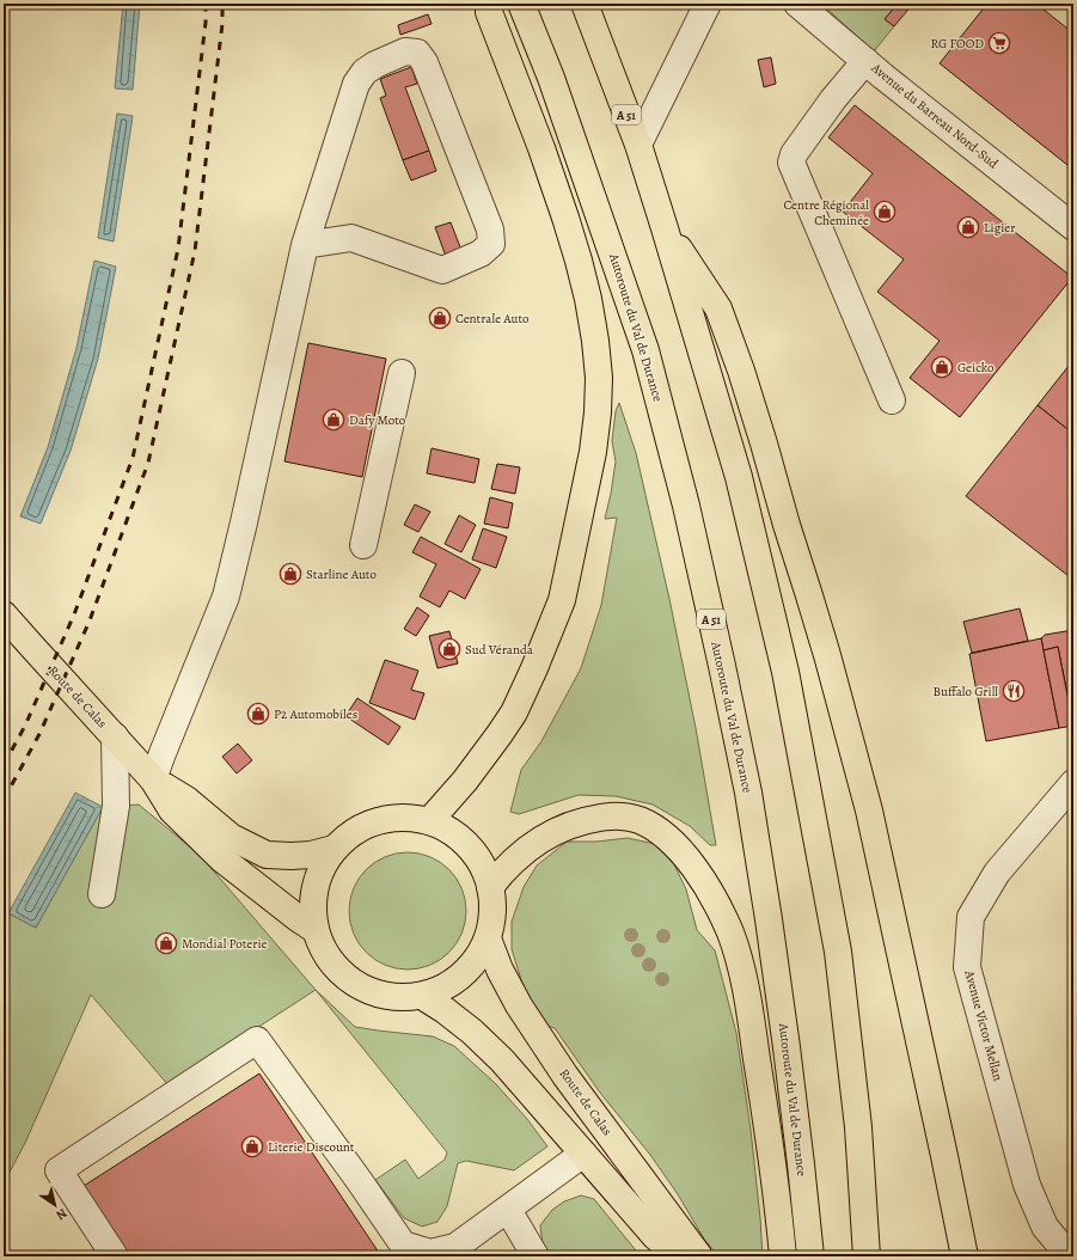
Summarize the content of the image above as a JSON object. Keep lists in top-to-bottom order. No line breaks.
{"streets":{"main road":["A 51","Autoroute du Val de Durance","Route de Calas"],"street":["Avenue du Barreau Nord-Sud","Avenue Victor Mellan"]},"places":{"supermarket":["RG FOOD"],"shop":["Centre Régional Cheminée","Ligier","Centrale Auto","Geicko","Dafy Moto","Starline Auto","Sud Véranda","P2 Automobiles","Mondial Poterie","Literie Discount"],"restaurant":["Buffalo Grill"]},"north":"bottom right"}
